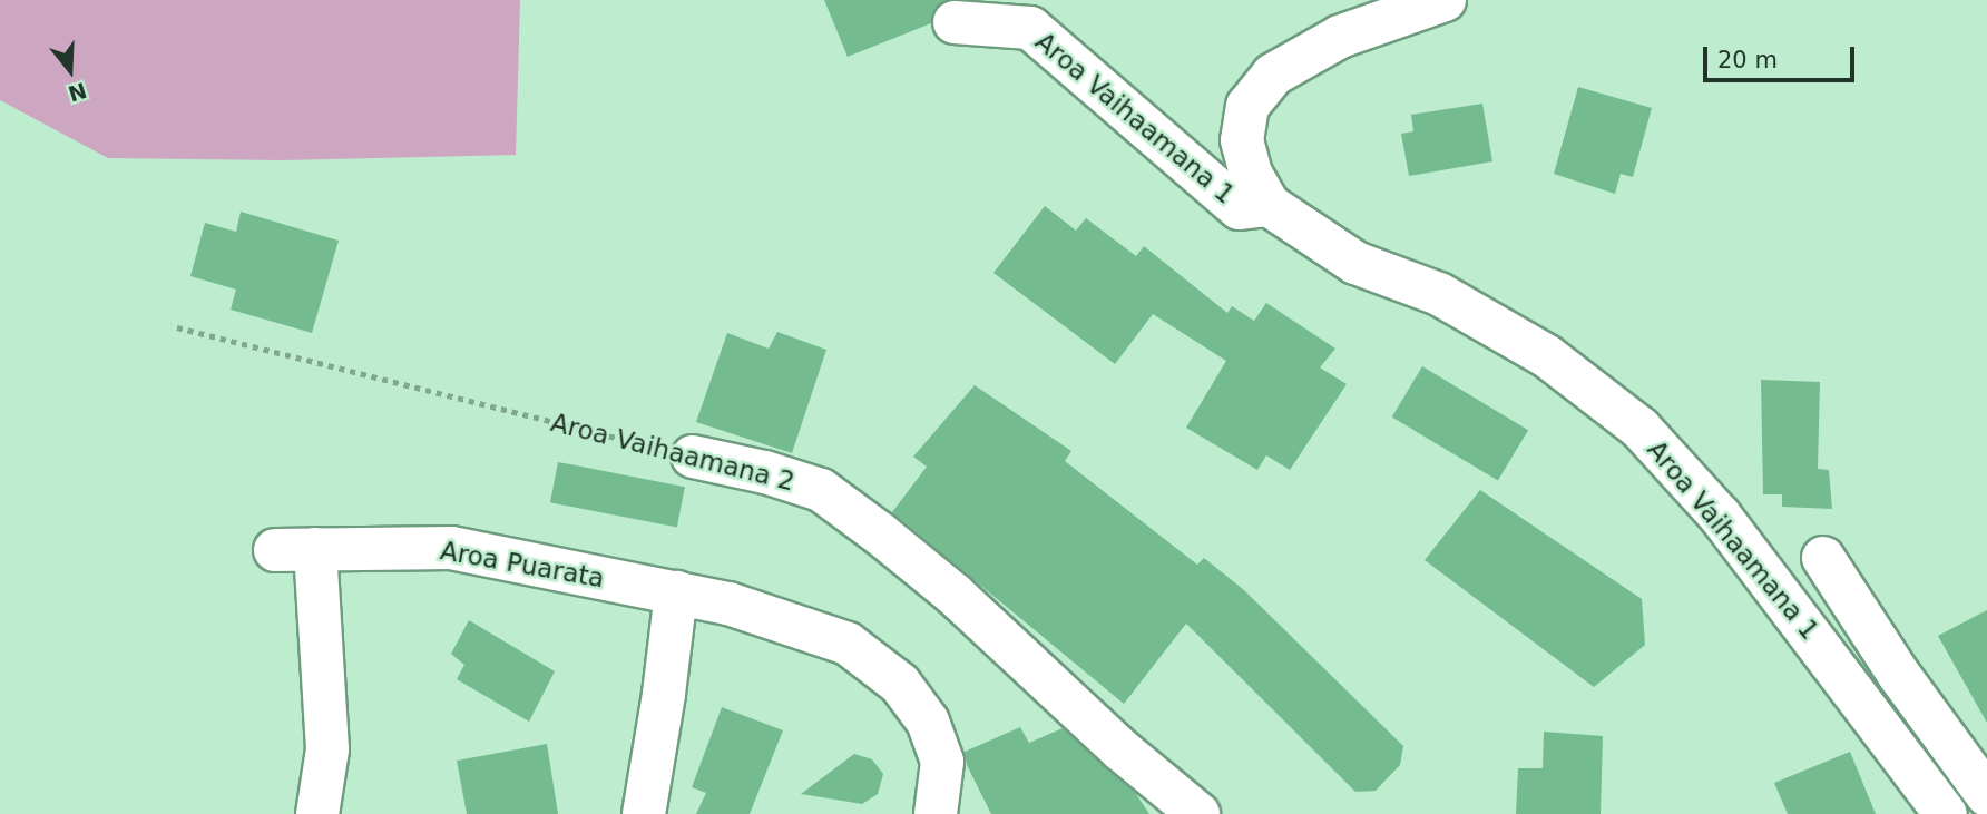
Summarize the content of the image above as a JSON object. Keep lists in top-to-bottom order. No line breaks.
{"streets":{"street":["Aroa Vaihaamana 1","Aroa Vaihaamana 2","Aroa Puarata"]},"scale_bar":"20 m","north":"bottom"}
